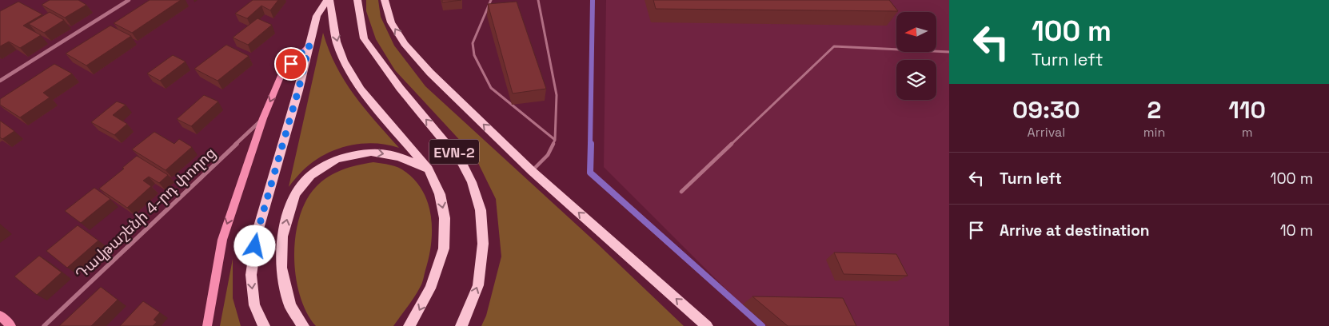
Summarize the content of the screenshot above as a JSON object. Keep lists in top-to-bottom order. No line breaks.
{"streets":{"main road":["EVN-2"],"street":["Դավթաշենի 4-րդ փողոց"]},"north":"left","page":{"turn":["100 m","Turn left"],"eta":["09:30","Arrival","2","min","110","m"],"list":[{"name":"Turn left","value":"100 m"},{"name":"Arrive at destination","value":"10 m"}]}}
